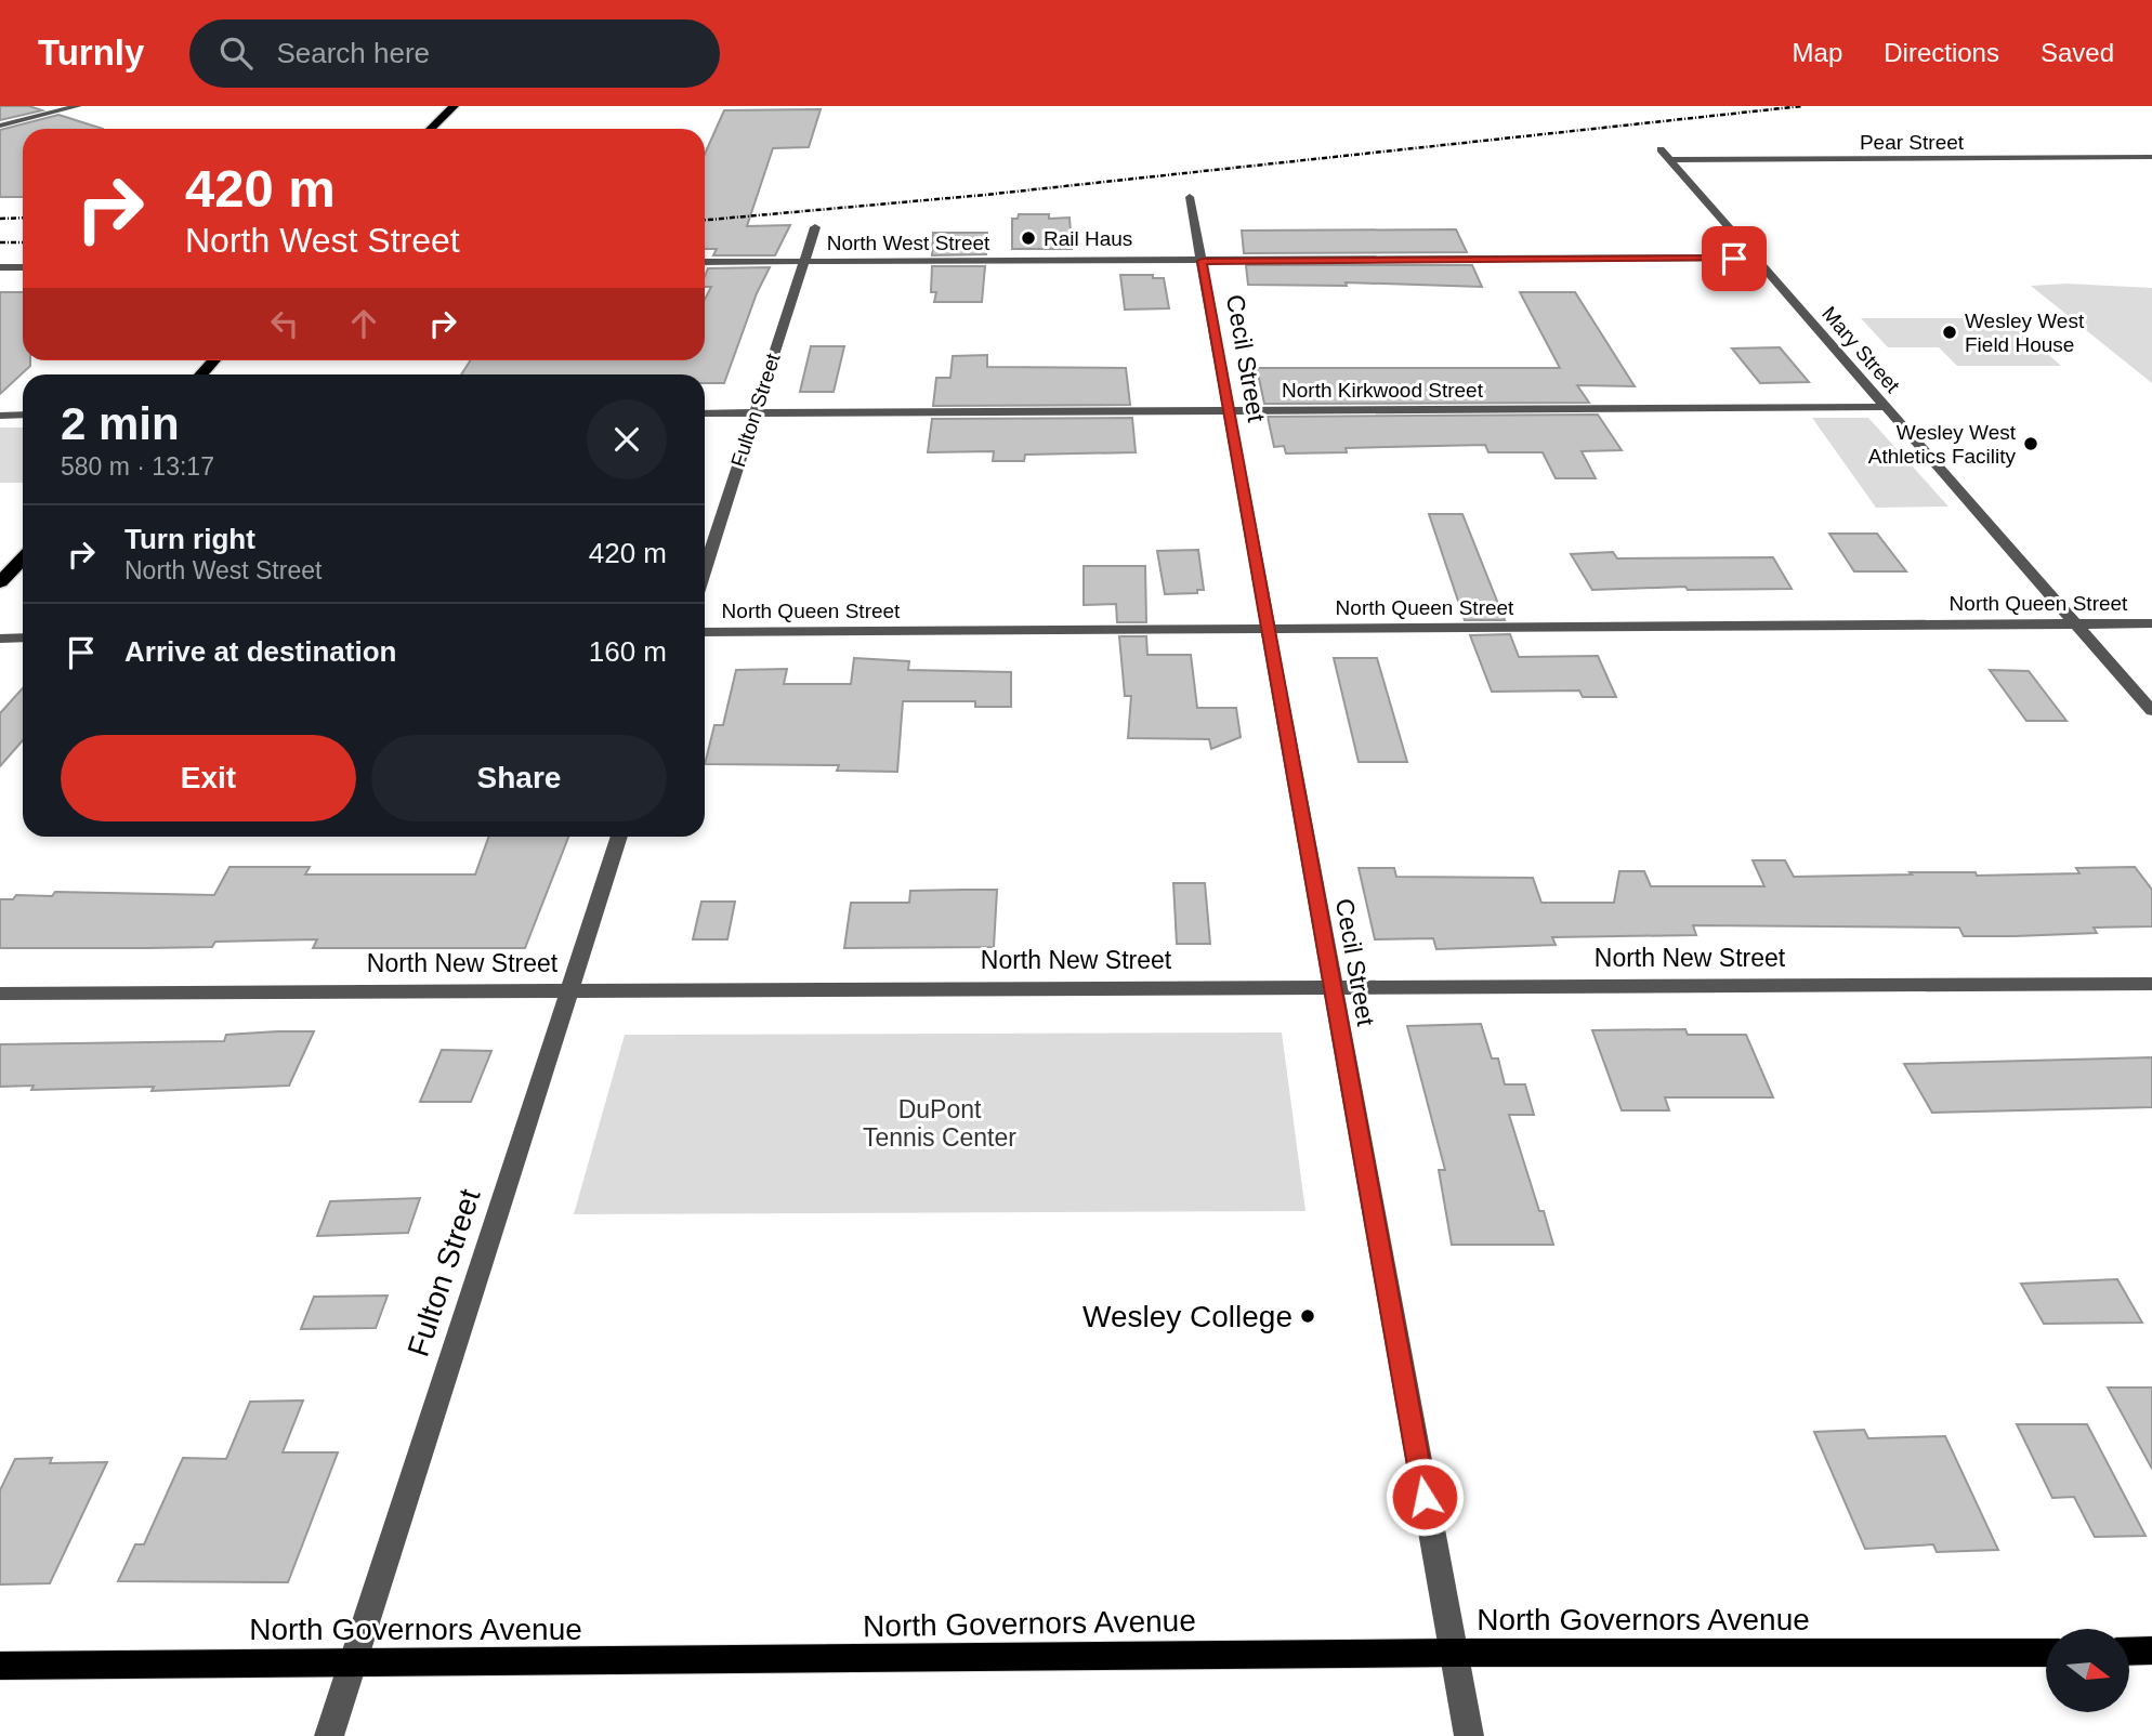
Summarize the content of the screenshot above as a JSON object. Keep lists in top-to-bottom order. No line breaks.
{"streets":{"main road":["North Governors Avenue"],"street":["Pear Street","North West Street","Mary Street","Cecil Street","North Kirkwood Street","Fulton Street","North Queen Street","North New Street"]},"crossings":[["Pear Street","Mary Street"],["North West Street","Mary Street"],["North West Street","Cecil Street"],["North West Street","Fulton Street"],["Mary Street","North Kirkwood Street"],["Mary Street","North Queen Street"],["Cecil Street","North Kirkwood Street"],["Cecil Street","North Queen Street"],["Cecil Street","North New Street"],["Cecil Street","North Governors Avenue"],["North Kirkwood Street","Fulton Street"],["Fulton Street","North New Street"],["Fulton Street","North Governors Avenue"]],"parks":["DuPont Tennis Center"],"places":["Rail Haus","Wesley West Field House","Wesley West Athletics Facility","Wesley College"],"north":"right","page":{"header":"Turnly","search":"Search here","nav":["Map","Directions","Saved"],"turn":["420 m","North West Street"],"heading":["2 min","580 m · 13:17"],"list":[{"name":"Turn right","note":"North West Street","value":"420 m"},{"name":"Arrive at destination","value":"160 m"}],"buttons":["Exit","Share"]}}
